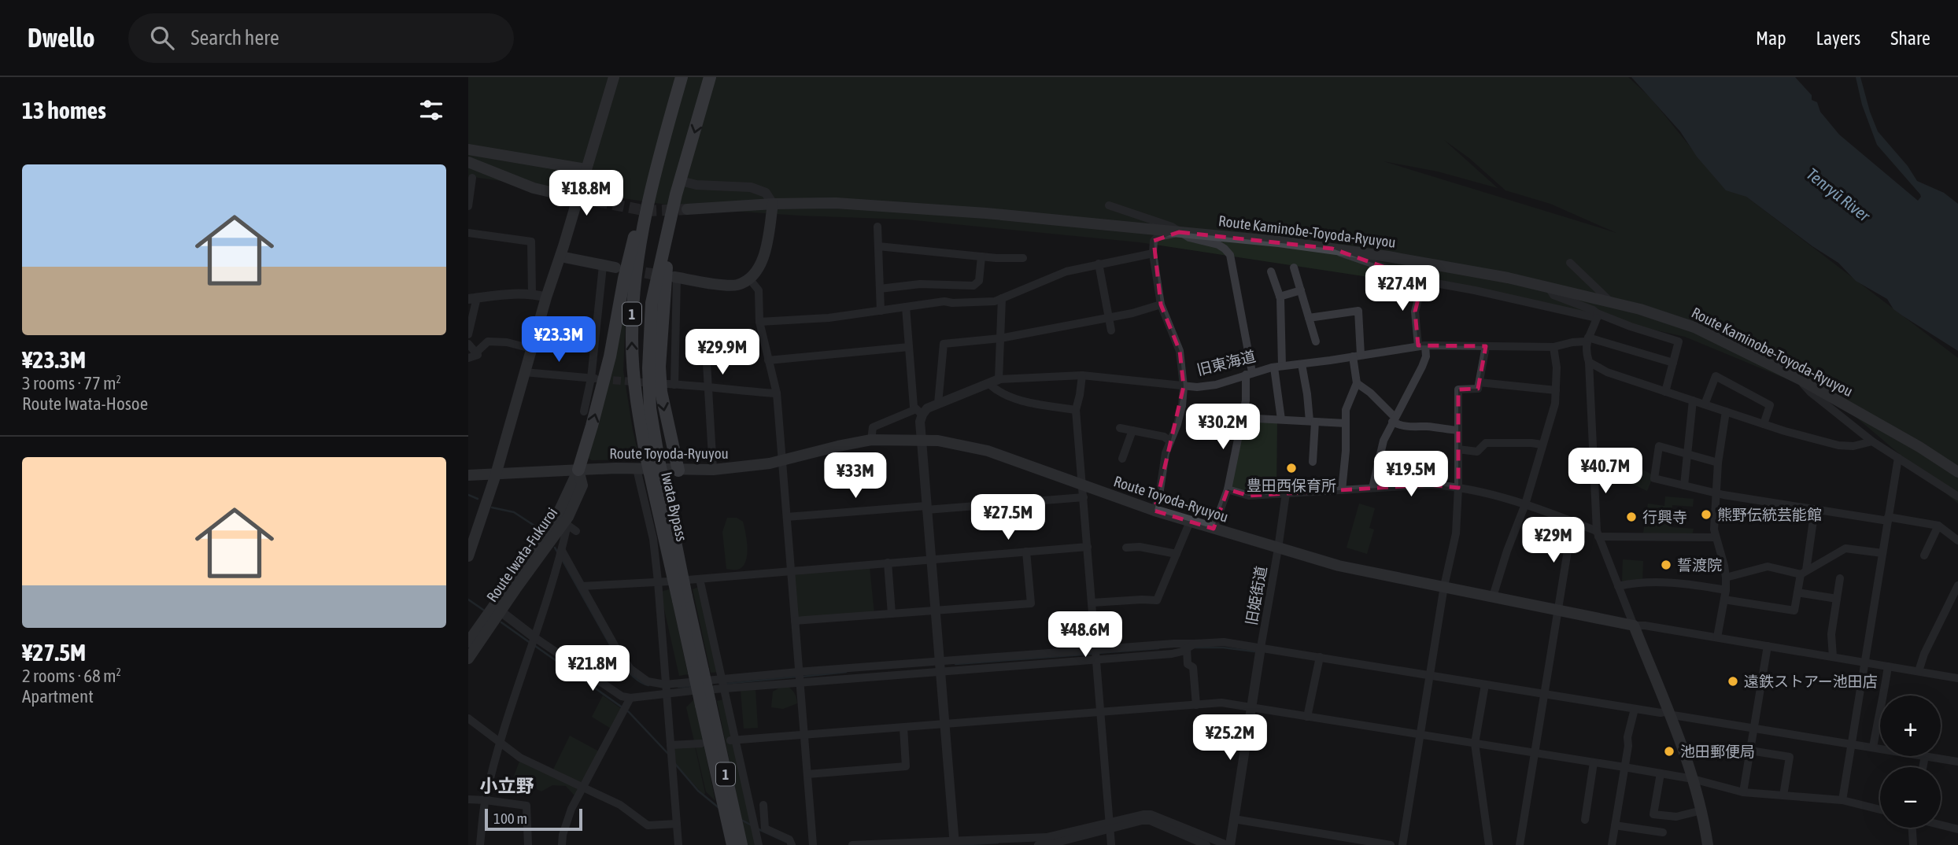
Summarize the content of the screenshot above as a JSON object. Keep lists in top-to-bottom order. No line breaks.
{"streets":{"highway":["1","Iwata Bypass"],"main road":["Route Kaminobe-Toyoda-Ryuyou","Route Toyoda-Ryuyou","Route Iwata-Fukuroi"],"street":["旧東海道","旧姫街道"]},"crossings":[["1","Route Toyoda-Ryuyou"],["1","Iwata Bypass"],["1","Route Iwata-Fukuroi"],["旧東海道","Route Toyoda-Ryuyou"],["Route Toyoda-Ryuyou","Route Iwata-Fukuroi"],["Route Toyoda-Ryuyou","旧姫街道"]],"districts":["小立野"],"water":["Tenryū River"],"places":["豊田西保育所","熊野伝統芸能館","行興寺","誓渡院","遠鉄ストアー池田店","池田郵便局"],"scale_bar":"100 m","page":{"header":"Dwello","search":"Search here","nav":["Map","Layers","Share"],"heading":"13 homes","list":[{"name":"¥23.3M","note":"3 rooms · 77 m² · Route Iwata-Hosoe"},{"name":"¥27.5M","note":"2 rooms · 68 m² · Apartment"}],"price":["¥18.8M","¥27.4M","¥23.3M","¥29.9M","¥30.2M","¥40.7M","¥19.5M","¥33M","¥27.5M","¥29M","¥48.6M","¥21.8M","¥25.2M"],"map_buttons":["+","−"],"scale":"100 m"}}
